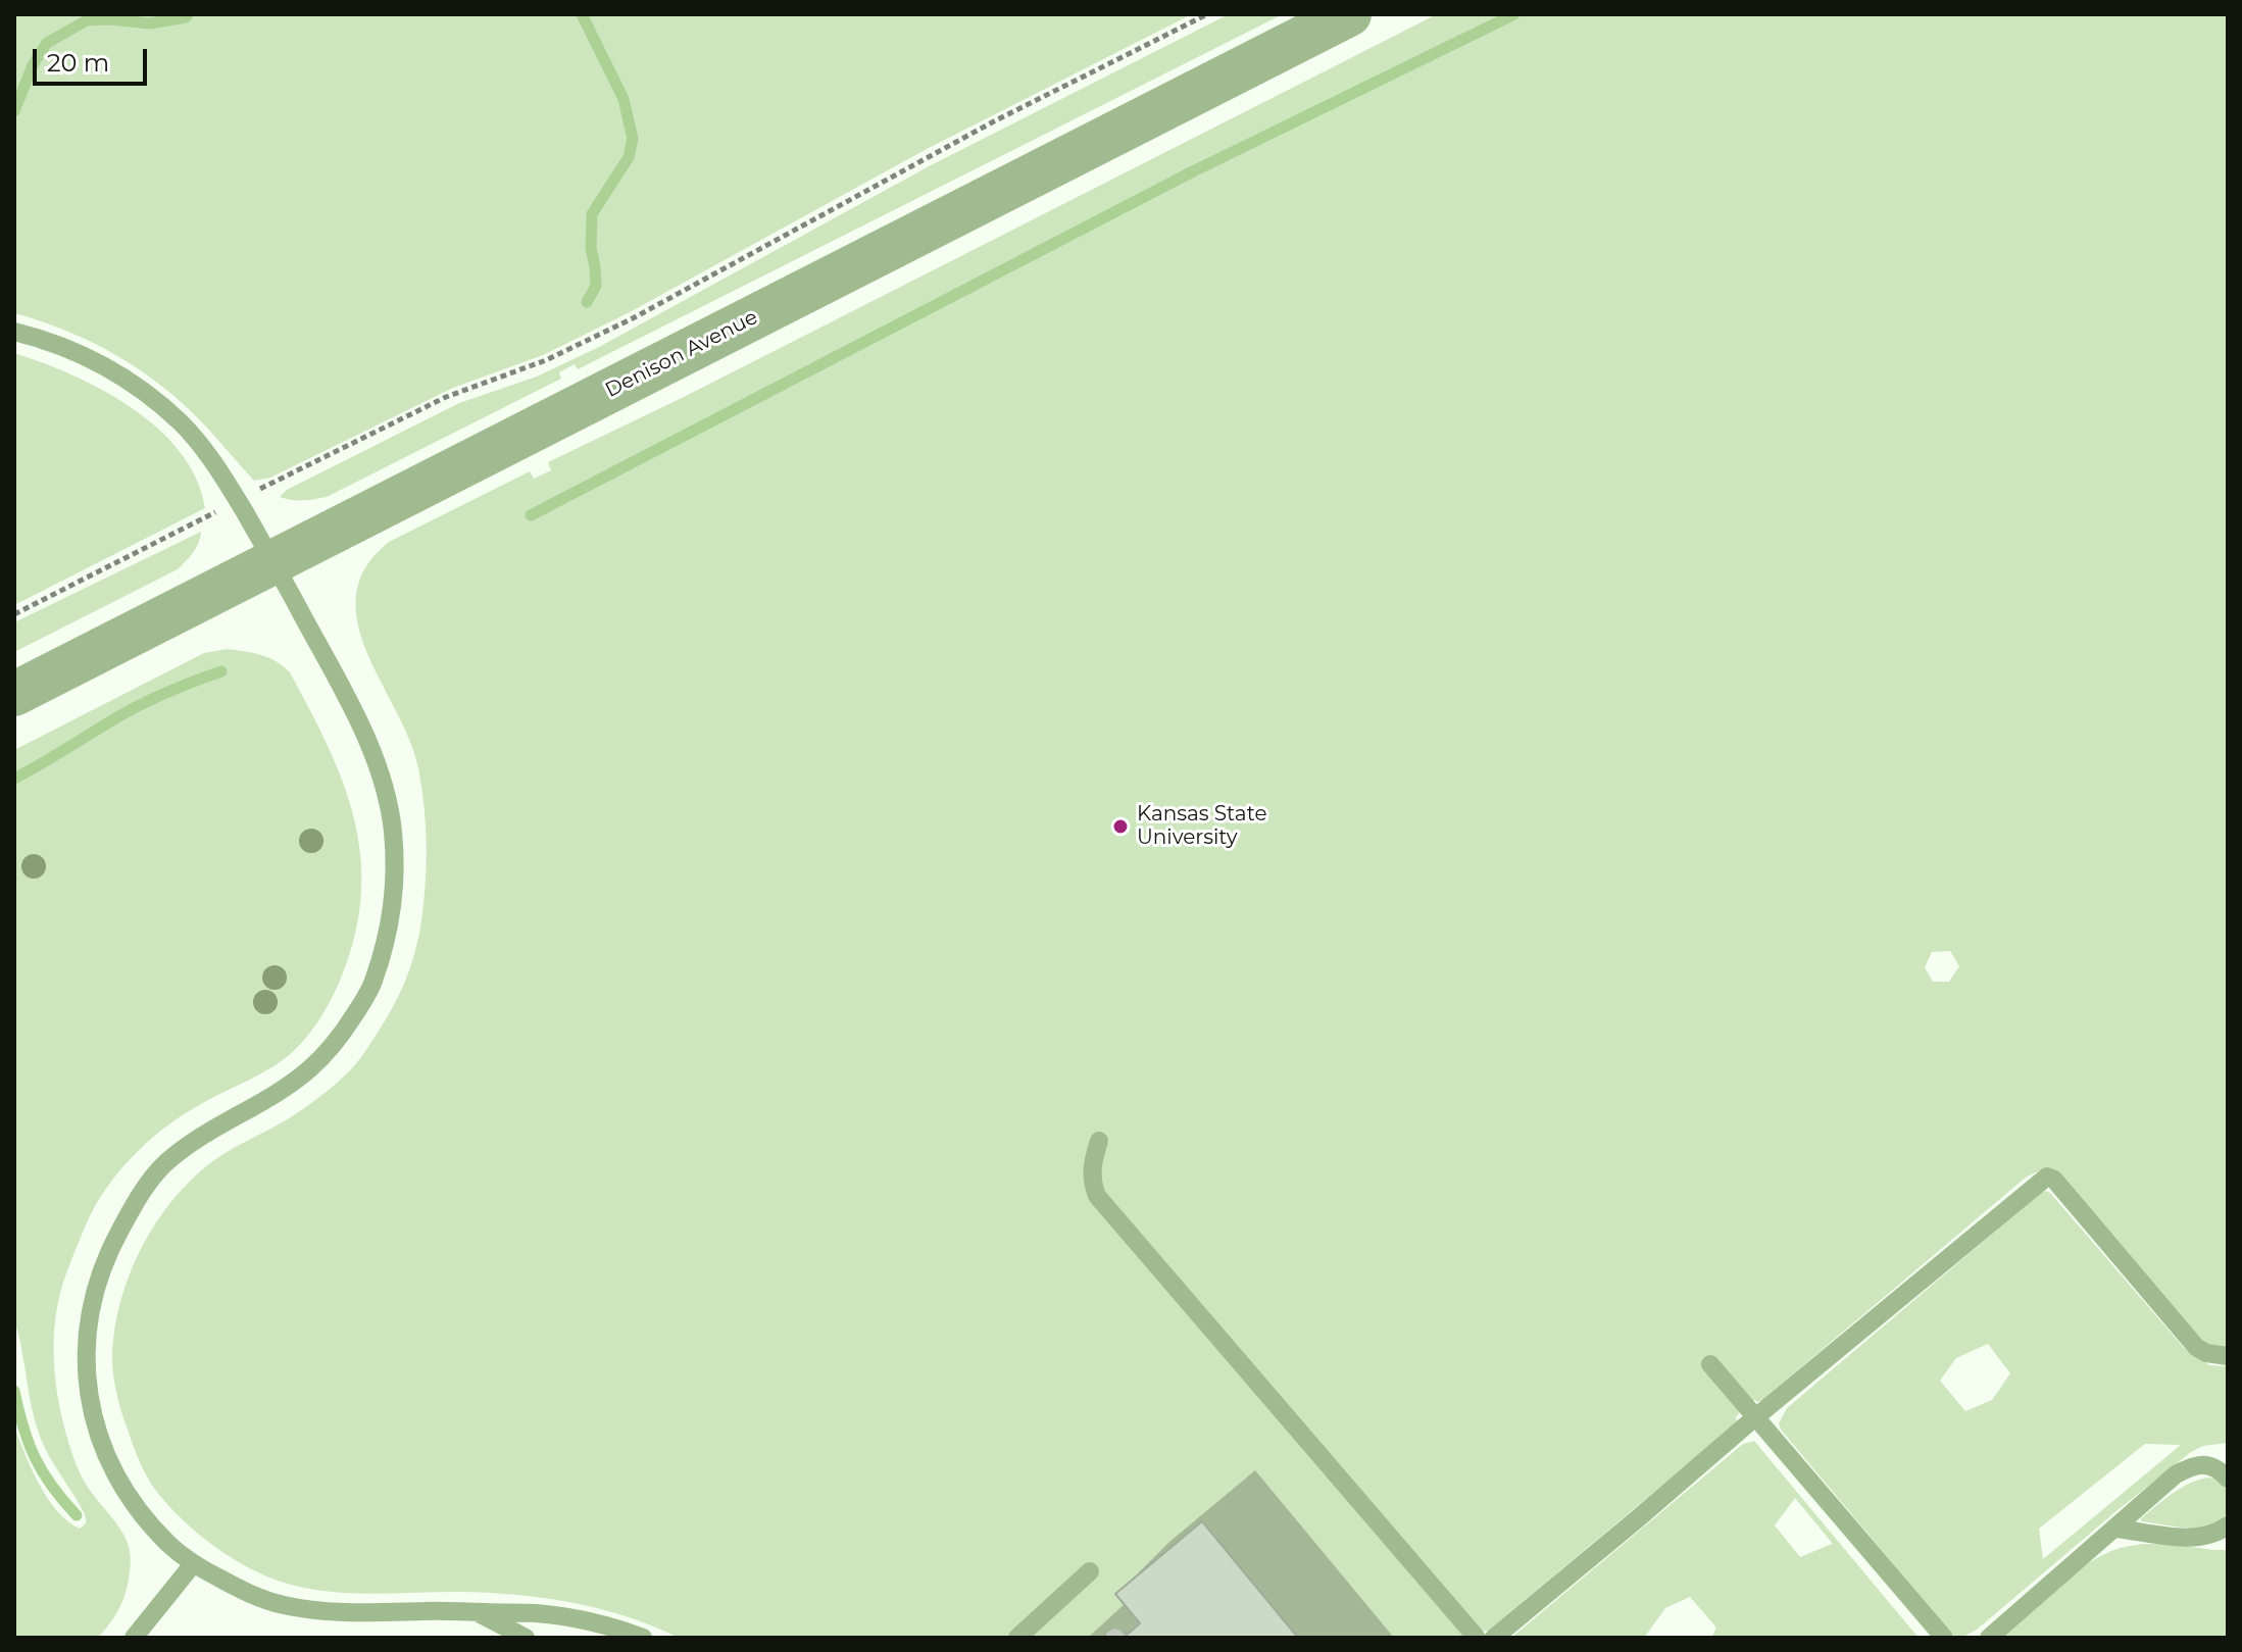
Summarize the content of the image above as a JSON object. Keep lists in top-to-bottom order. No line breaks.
{"streets":{"street":["Denison Avenue"]},"places":["Kansas State University"],"scale_bar":"20 m"}
